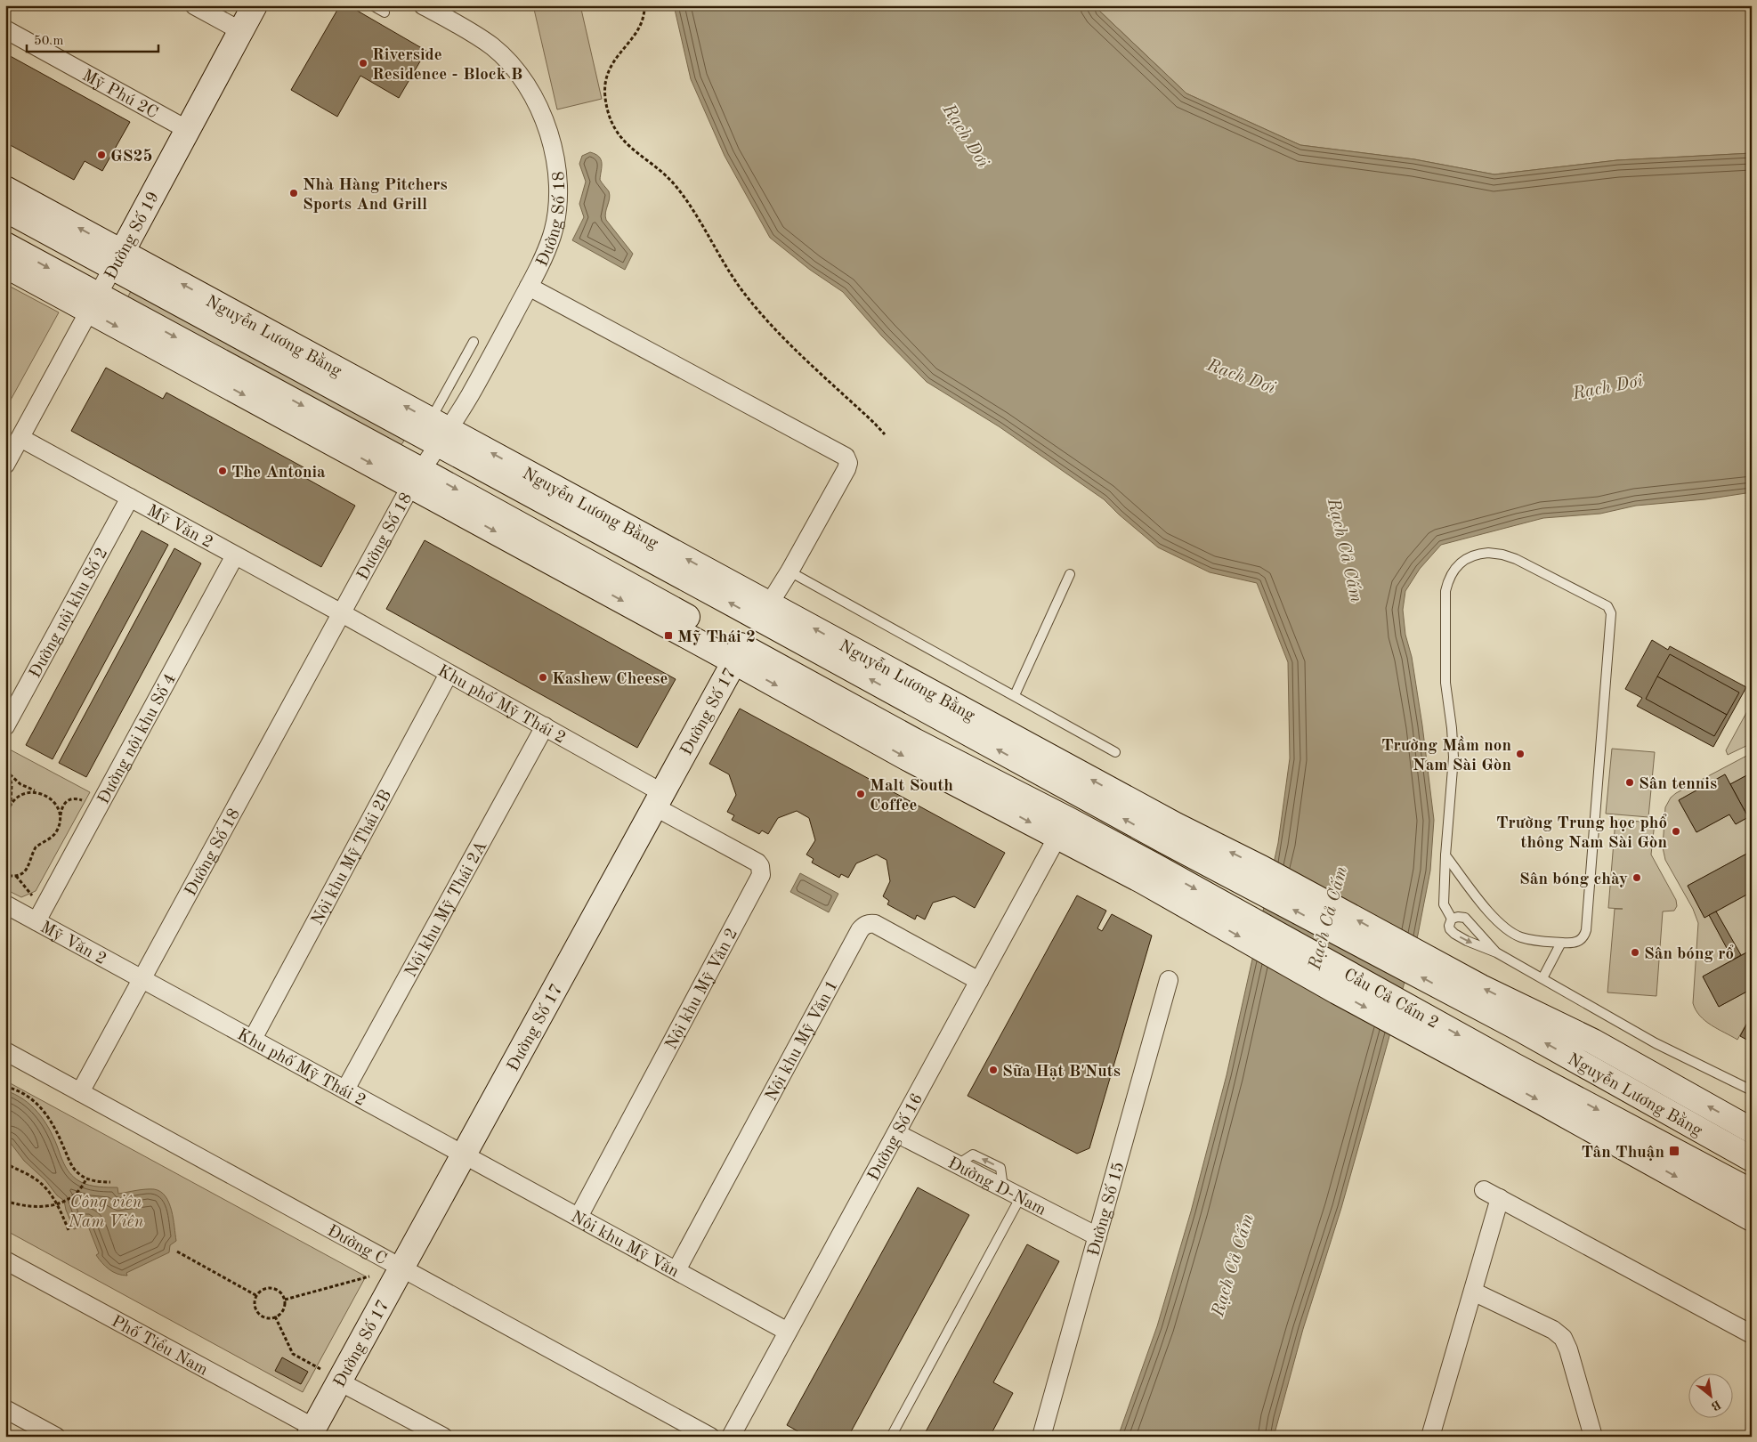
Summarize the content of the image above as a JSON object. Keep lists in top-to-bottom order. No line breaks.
{"streets":{"main road":["Đường Số 19","Nguyễn Lương Bằng","Đường Số 17","Cầu Cả Cấm 2"],"street":["Mỹ Phú 2C","Đường Số 18","Mỹ Văn 2","Đường nội khu Số 2","Khu phố Mỹ Thái 2","Đường nội khu Số 4","Nội khu Mỹ Thái 2B","Nội khu Mỹ Thái 2A","Nội khu Mỹ Văn 2","Nội khu Mỹ Văn 1","Đường Số 16","Đường D-Nam","Đường Số 15","Nội khu Mỹ Văn","Đường C","Phố Tiểu Nam"]},"crossings":[["Mỹ Phú 2C","Đường Số 19"],["Đường Số 18","Nguyễn Lương Bằng"],["Đường Số 18","Mỹ Văn 2"],["Đường Số 18","Khu phố Mỹ Thái 2"],["Đường Số 18","Đường C"],["Đường Số 19","Nguyễn Lương Bằng"],["Đường Số 19","Mỹ Văn 2"],["Nguyễn Lương Bằng","Đường Số 17"],["Nguyễn Lương Bằng","Cầu Cả Cấm 2"],["Mỹ Văn 2","Đường nội khu Số 2"],["Mỹ Văn 2","Khu phố Mỹ Thái 2"],["Mỹ Văn 2","Đường nội khu Số 4"],["Khu phố Mỹ Thái 2","Đường Số 17"],["Khu phố Mỹ Thái 2","Nội khu Mỹ Thái 2B"],["Khu phố Mỹ Thái 2","Nội khu Mỹ Thái 2A"],["Khu phố Mỹ Thái 2","Nội khu Mỹ Văn 2"],["Khu phố Mỹ Thái 2","Nội khu Mỹ Văn"],["Đường Số 17","Nội khu Mỹ Văn 2"],["Đường Số 17","Nội khu Mỹ Văn"],["Đường Số 17","Đường C"],["Đường Số 17","Phố Tiểu Nam"],["Nội khu Mỹ Văn 2","Nội khu Mỹ Văn"],["Cầu Cả Cấm 2","Đường Số 16"],["Nội khu Mỹ Văn 1","Đường Số 16"],["Nội khu Mỹ Văn 1","Nội khu Mỹ Văn"],["Đường Số 16","Đường D-Nam"],["Đường Số 16","Nội khu Mỹ Văn"],["Đường D-Nam","Đường Số 15"]],"water":["Rạch Dơi","Rạch Cả Cấm"],"parks":["Công viên Nam Viên"],"places":{"other":["Riverside Residence - Block B","GS25","Nhà Hàng Pitchers Sports And Grill","The Antonia","Kashew Cheese","Trường Mầm non Nam Sài Gòn","Sân tennis","Malt South Coffee","Trường Trung học phổ thông Nam Sài Gòn","Sân bóng chày","Sân bóng rổ","Sữa Hạt B'Nuts"],"transit":["Mỹ Thái 2","Tân Thuận"]},"scale_bar":"50 m","north":"bottom right"}
